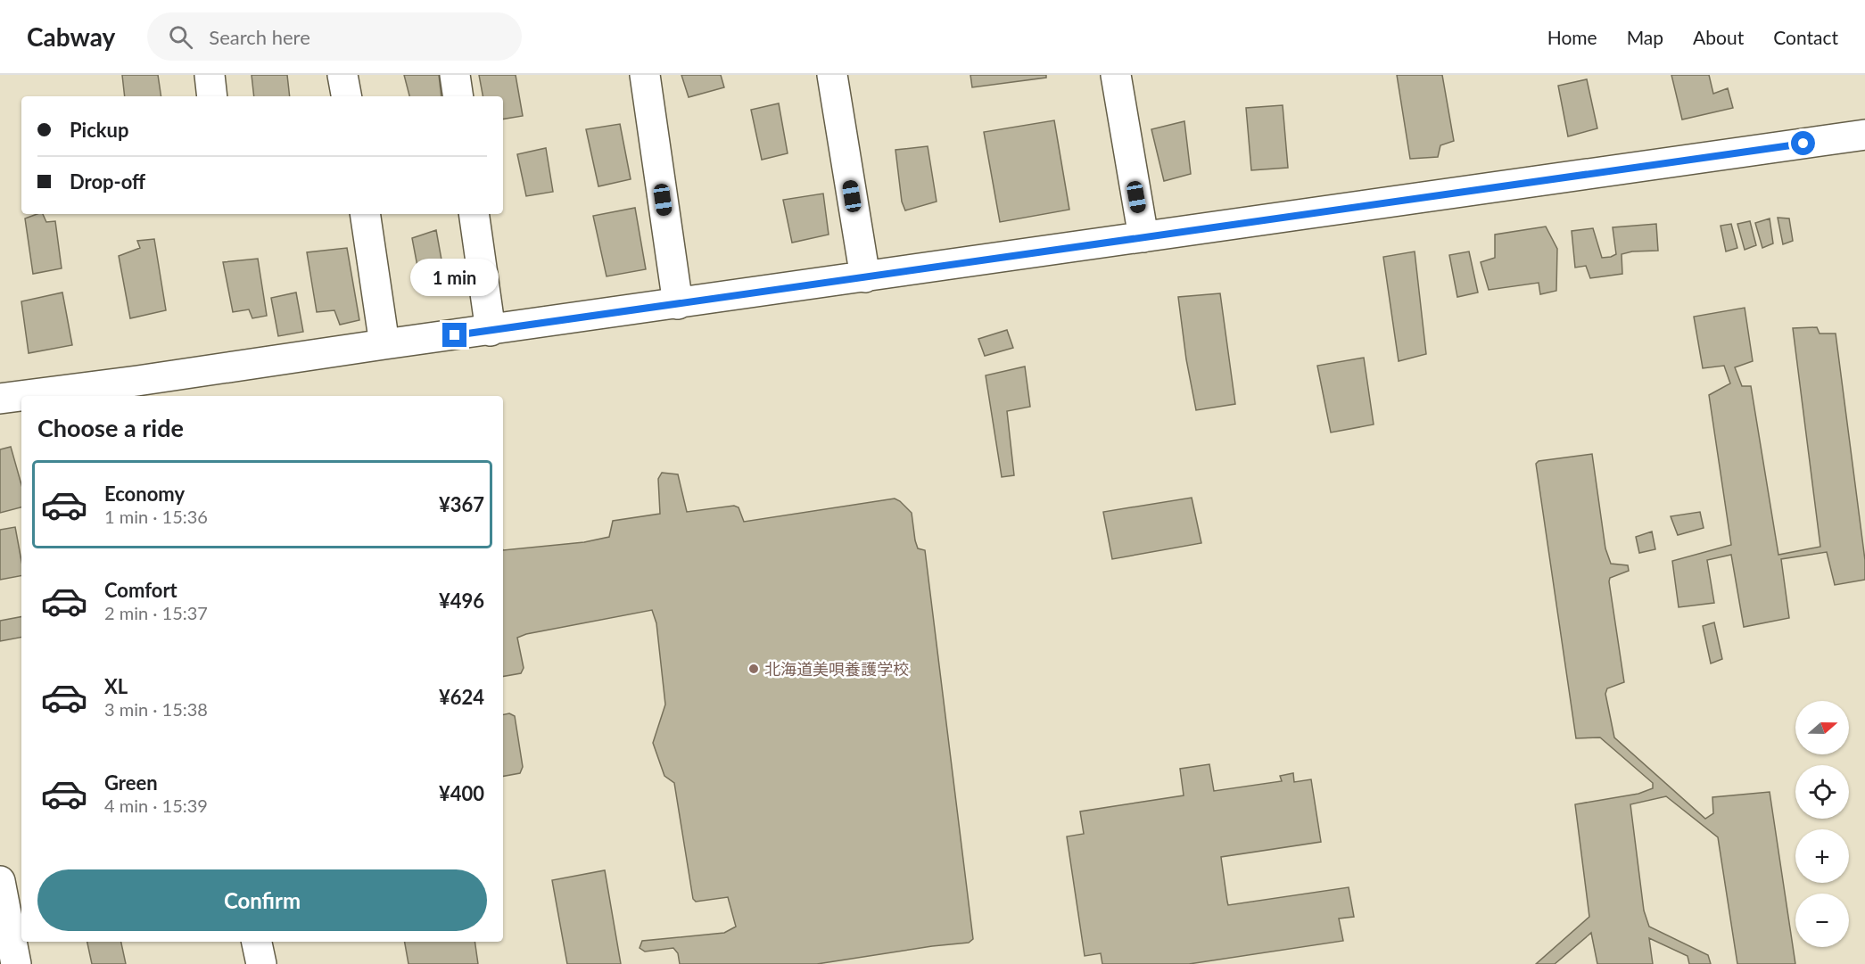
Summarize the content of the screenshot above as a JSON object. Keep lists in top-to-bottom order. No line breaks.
{"places":["北海道美唄養護学校"],"north":"right","page":{"header":"Cabway","search":"Search here","nav":["Home","Map","About","Contact"],"banner":["Pickup","Drop-off"],"bubble":"1 min","heading":"Choose a ride","list":[{"name":"Economy","note":"1 min · 15:36","value":"¥367"},{"name":"Comfort","note":"2 min · 15:37","value":"¥496"},{"name":"XL","note":"3 min · 15:38","value":"¥624"},{"name":"Green","note":"4 min · 15:39","value":"¥400"}],"map_buttons":["+","−"],"buttons":"Confirm"}}
